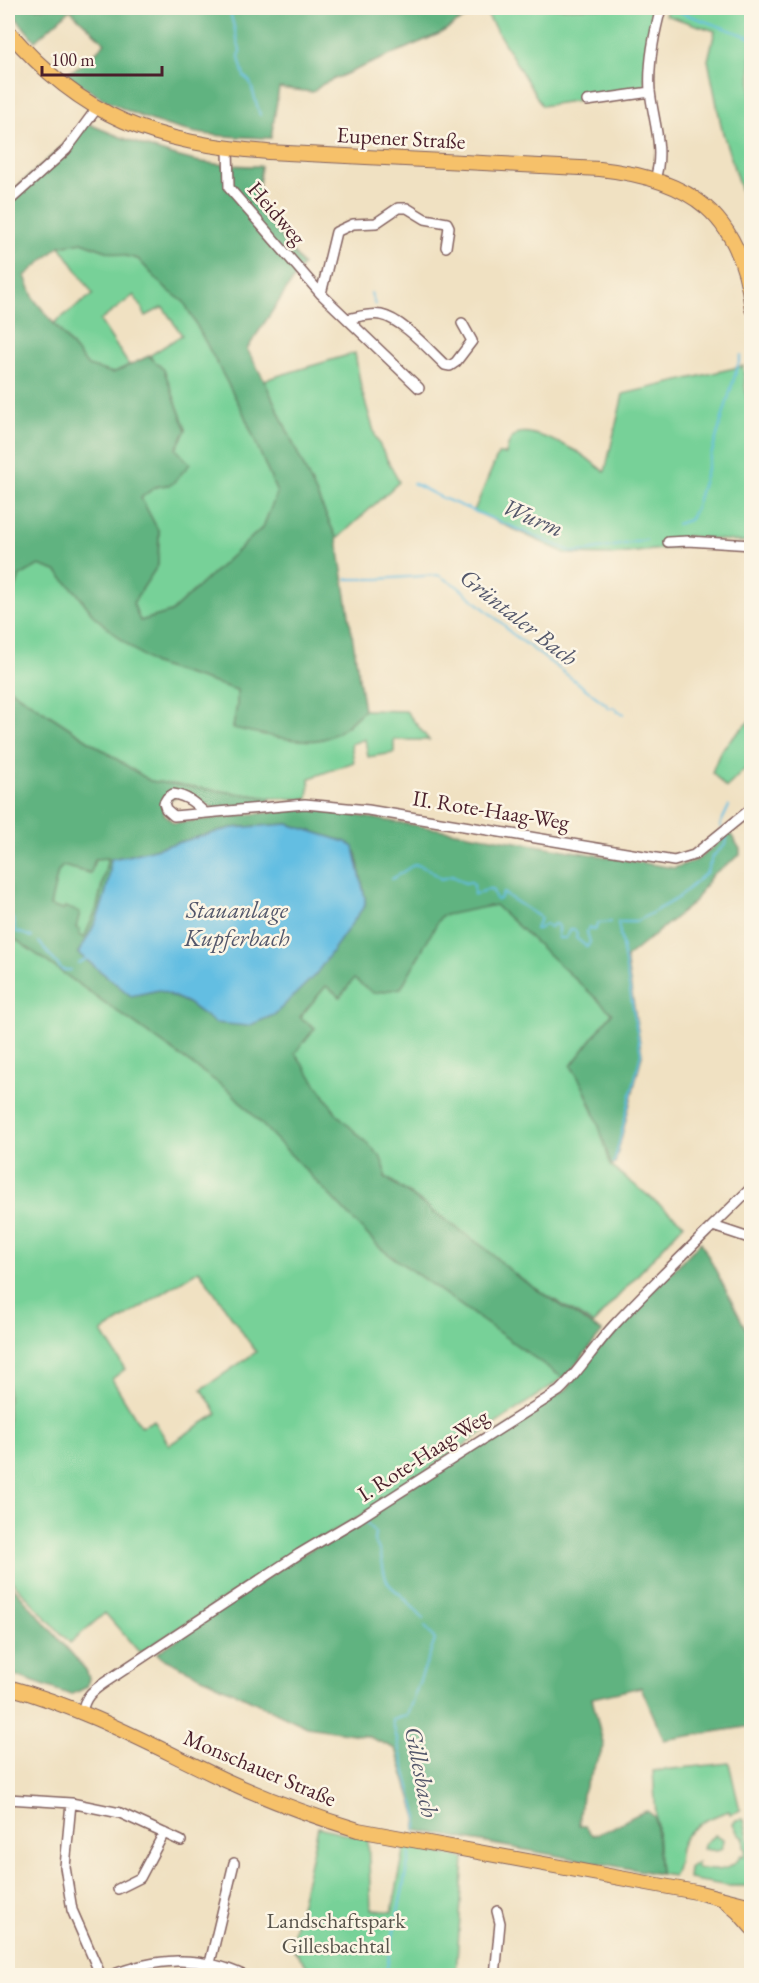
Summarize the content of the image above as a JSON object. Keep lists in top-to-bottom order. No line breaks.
{"streets":{"main road":["Eupener Straße","Monschauer Straße"],"street":["Heidweg","II. Rote-Haag-Weg","I. Rote-Haag-Weg"]},"crossings":[["Eupener Straße","Heidweg"],["I. Rote-Haag-Weg","Monschauer Straße"]],"water":["Wurm","Grüntaler Bach","Stauanlage Kupferbach","Gillesbach"],"parks":["Landschaftspark Gillesbachtal"],"scale_bar":"100 m"}
